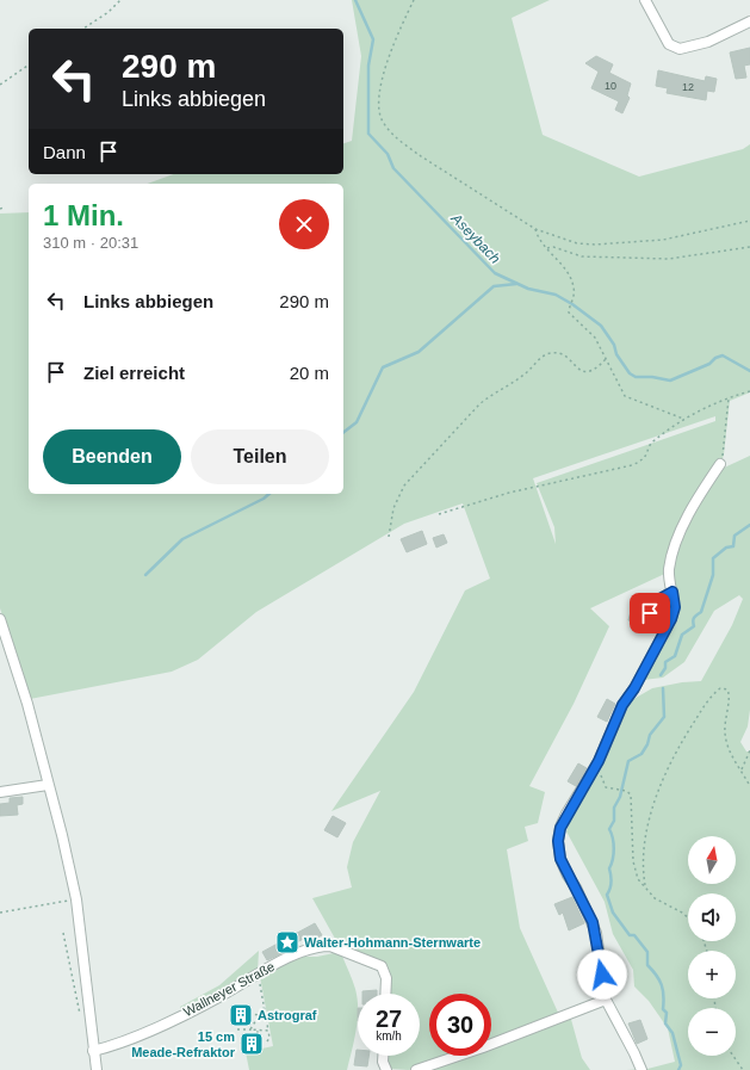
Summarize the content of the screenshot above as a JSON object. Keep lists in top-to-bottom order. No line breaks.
{"streets":{"street":["Wallneyer Straße"]},"water":["Aseybach"],"places":{"place":["Walter-Hohmann-Sternwarte"],"building":["Astrograf","15 cm Meade-Refraktor"]},"house_numbers":["10","12"],"north":"top","page":{"turn":["290 m","Links abbiegen"],"then":"Dann","heading":["1 Min.","310 m · 20:31"],"list":[{"name":"Links abbiegen","value":"290 m"},{"name":"Ziel erreicht","value":"20 m"}],"buttons":["Beenden","Teilen"],"map_buttons":["+","−"],"speed":"27 km/h","limit":"30"}}
